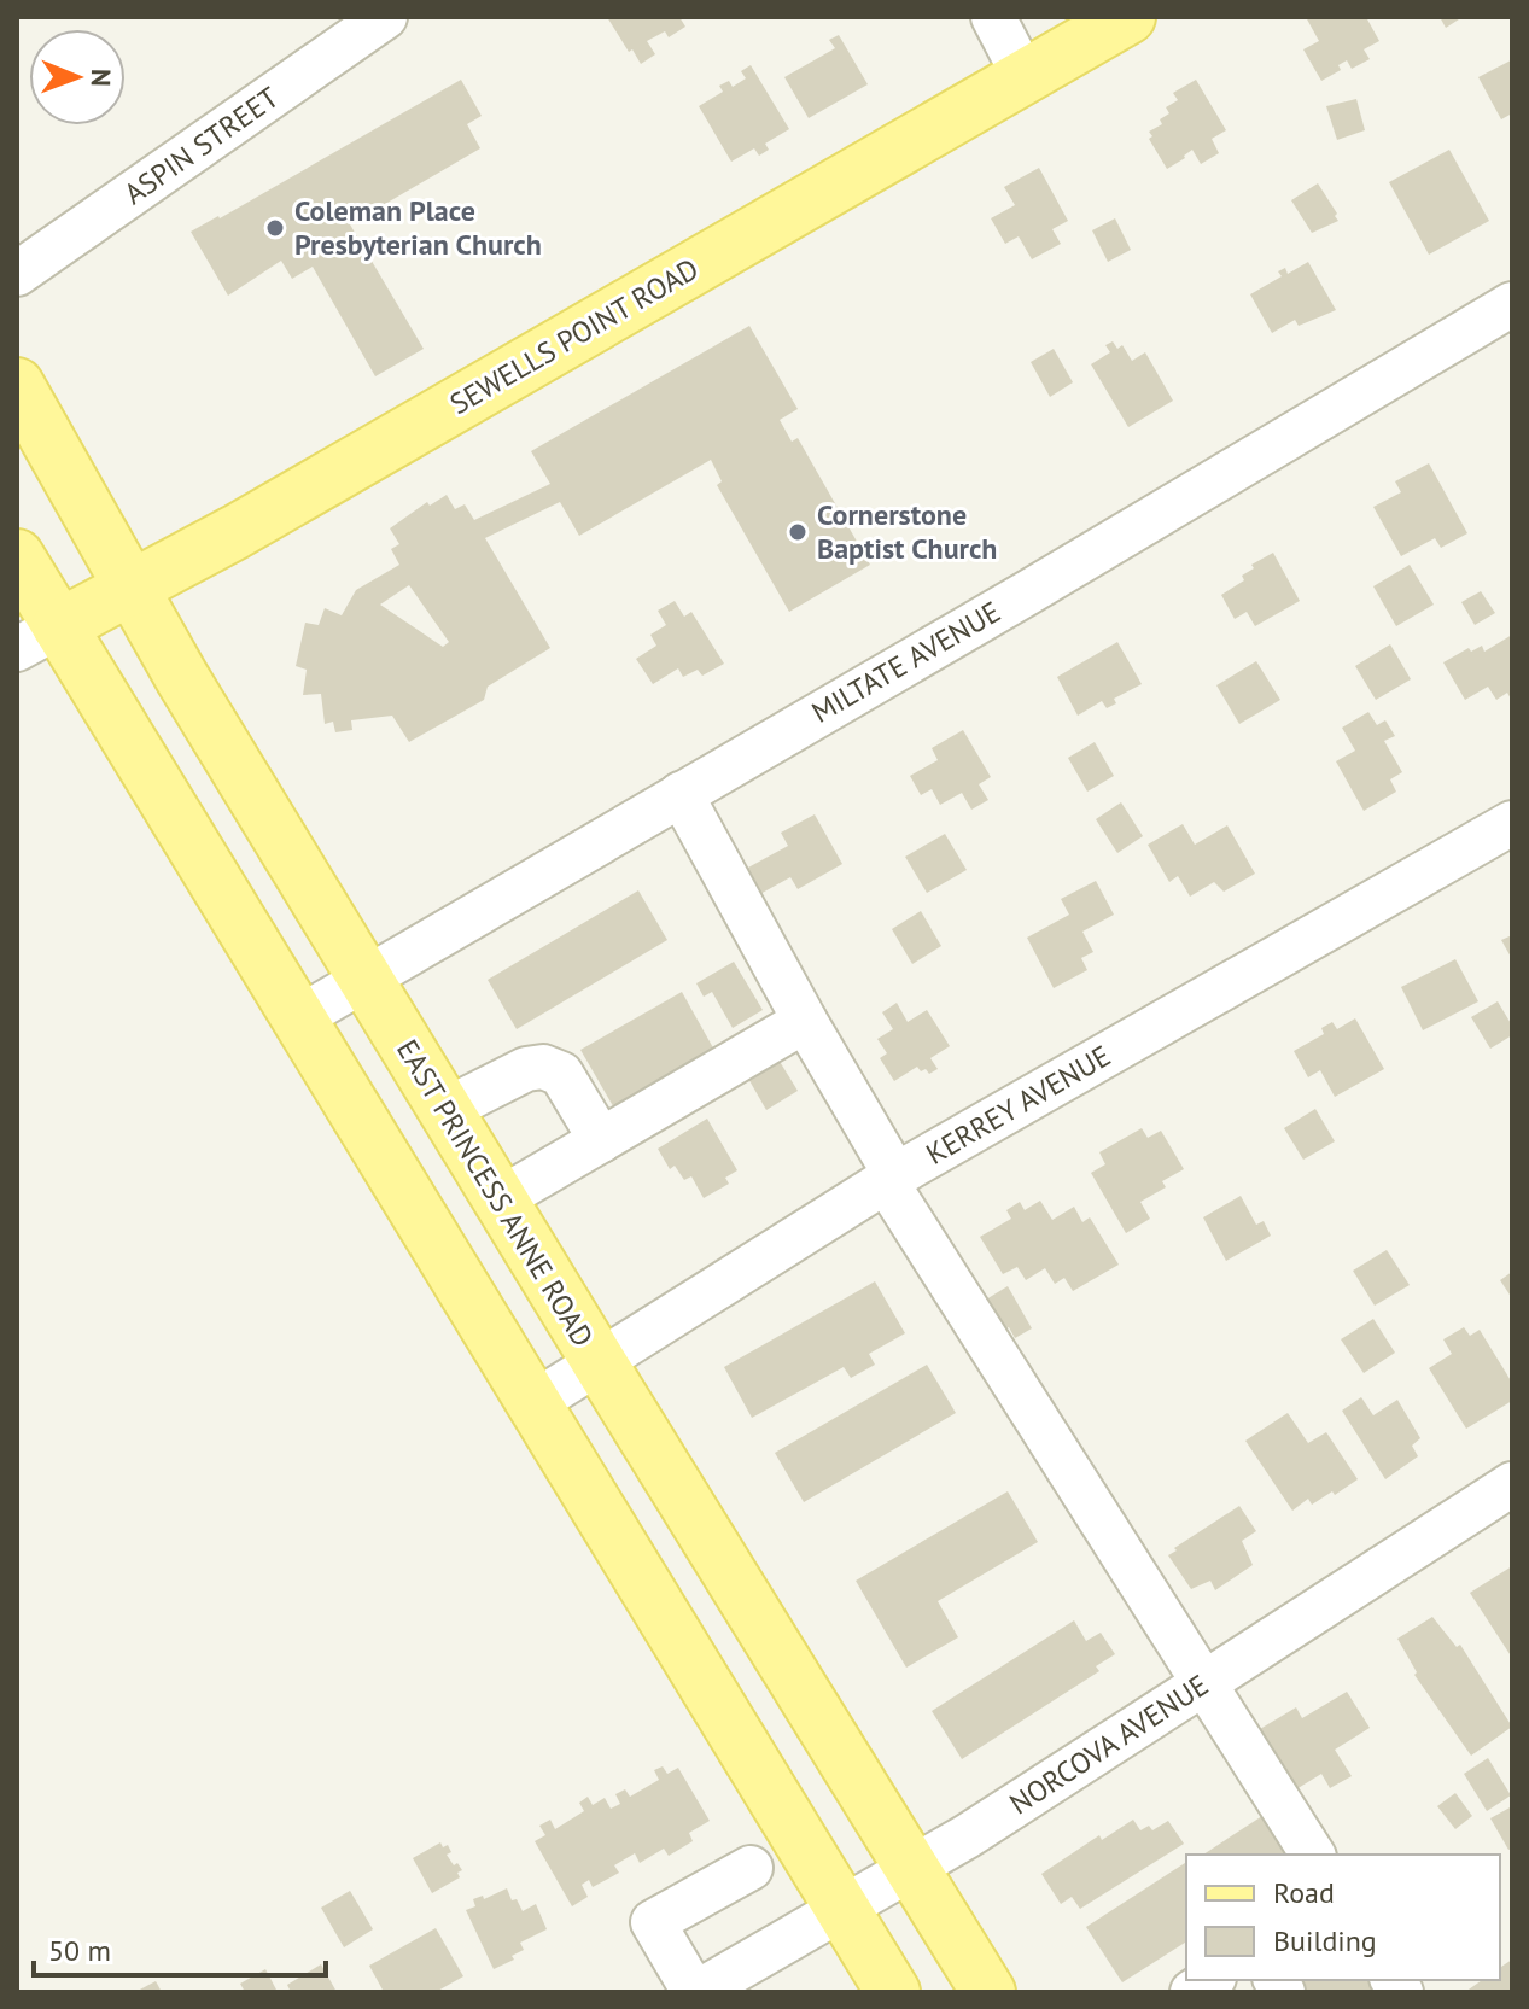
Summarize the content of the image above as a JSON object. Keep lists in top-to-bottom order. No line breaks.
{"streets":{"main road":["SEWELLS POINT ROAD","EAST PRINCESS ANNE ROAD"],"street":["ASPIN STREET","MILTATE AVENUE","KERREY AVENUE","NORCOVA AVENUE"]},"crossings":[["SEWELLS POINT ROAD","EAST PRINCESS ANNE ROAD"],["MILTATE AVENUE","EAST PRINCESS ANNE ROAD"],["KERREY AVENUE","EAST PRINCESS ANNE ROAD"],["EAST PRINCESS ANNE ROAD","NORCOVA AVENUE"]],"places":["Coleman Place Presbyterian Church","Cornerstone Baptist Church"],"legend":["Road","Building"],"scale_bar":"50 m","north":"right"}
